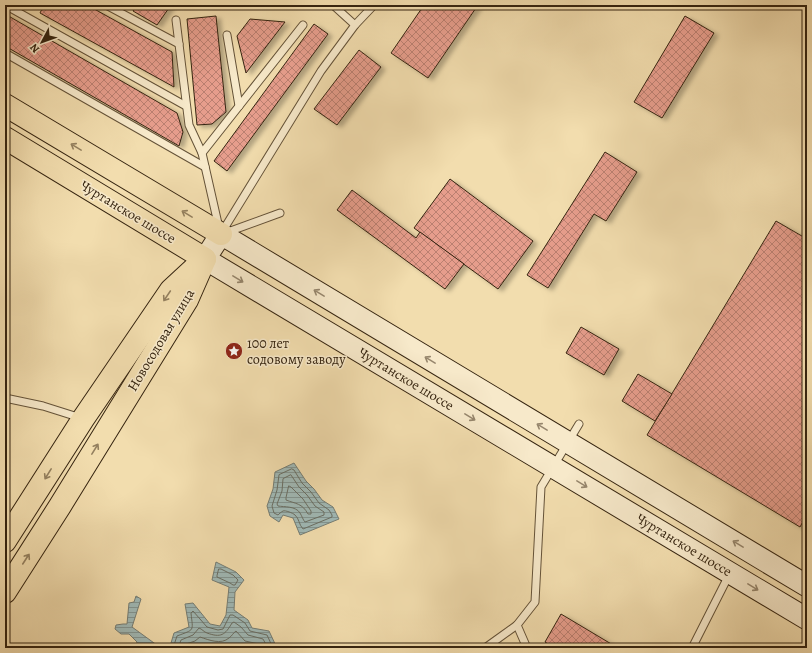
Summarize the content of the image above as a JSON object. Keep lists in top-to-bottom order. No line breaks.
{"streets":{"main road":["Чуртанское шоссе","Новосодовая улица"]},"crossings":[["Чуртанское шоссе","Новосодовая улица"]],"places":{"place":["100 лет содовому заводу"]},"north":"bottom left"}
